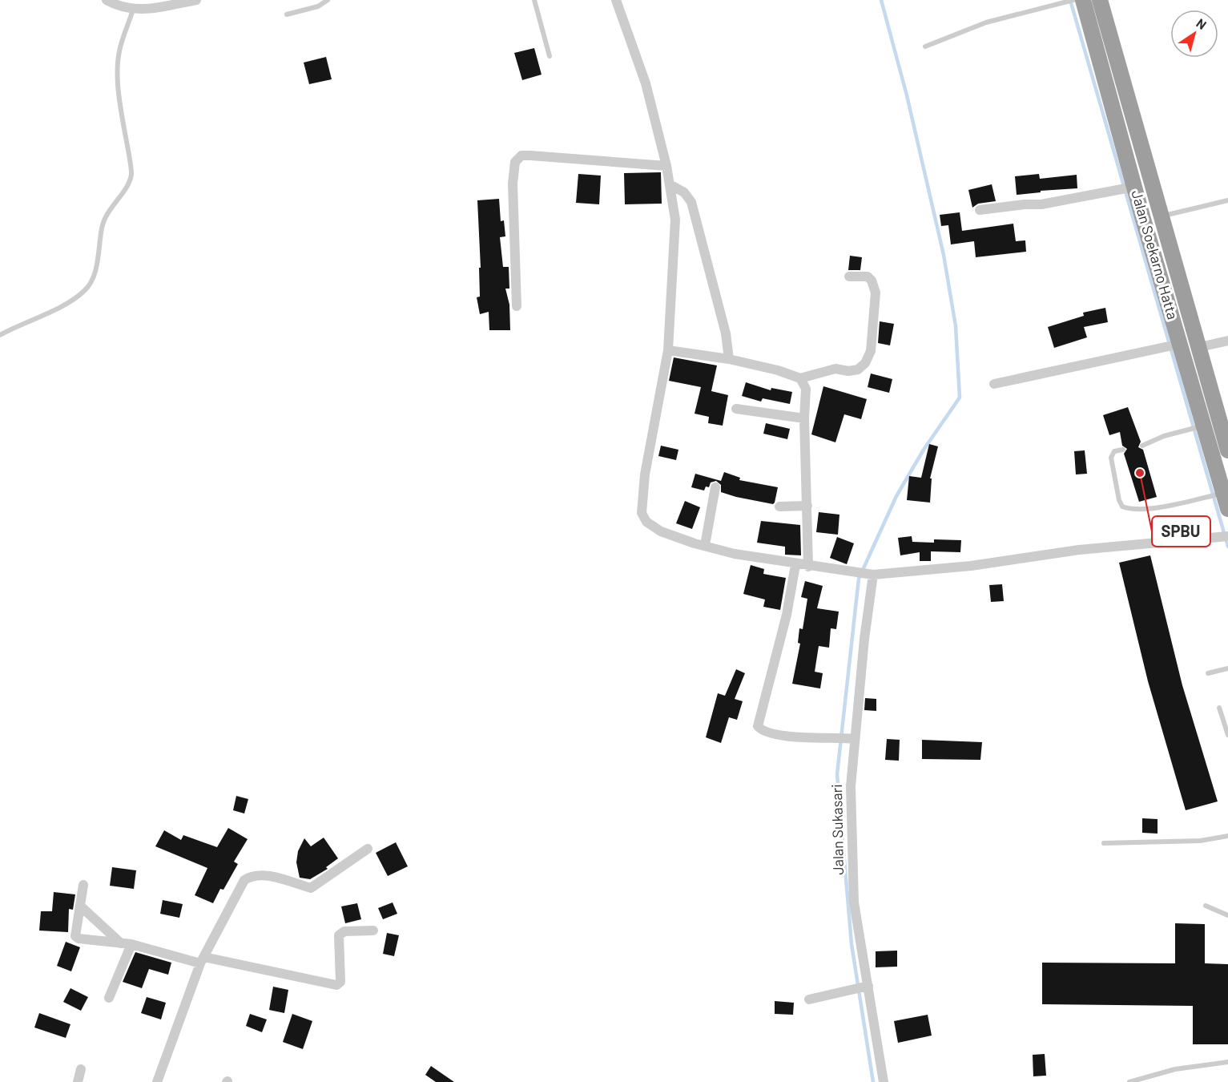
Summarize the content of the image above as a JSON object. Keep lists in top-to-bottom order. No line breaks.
{"streets":{"highway":["Jalan Soekarno Hatta"],"street":["Jalan Sukasari"]},"places":["SPBU"],"north":"top right"}
